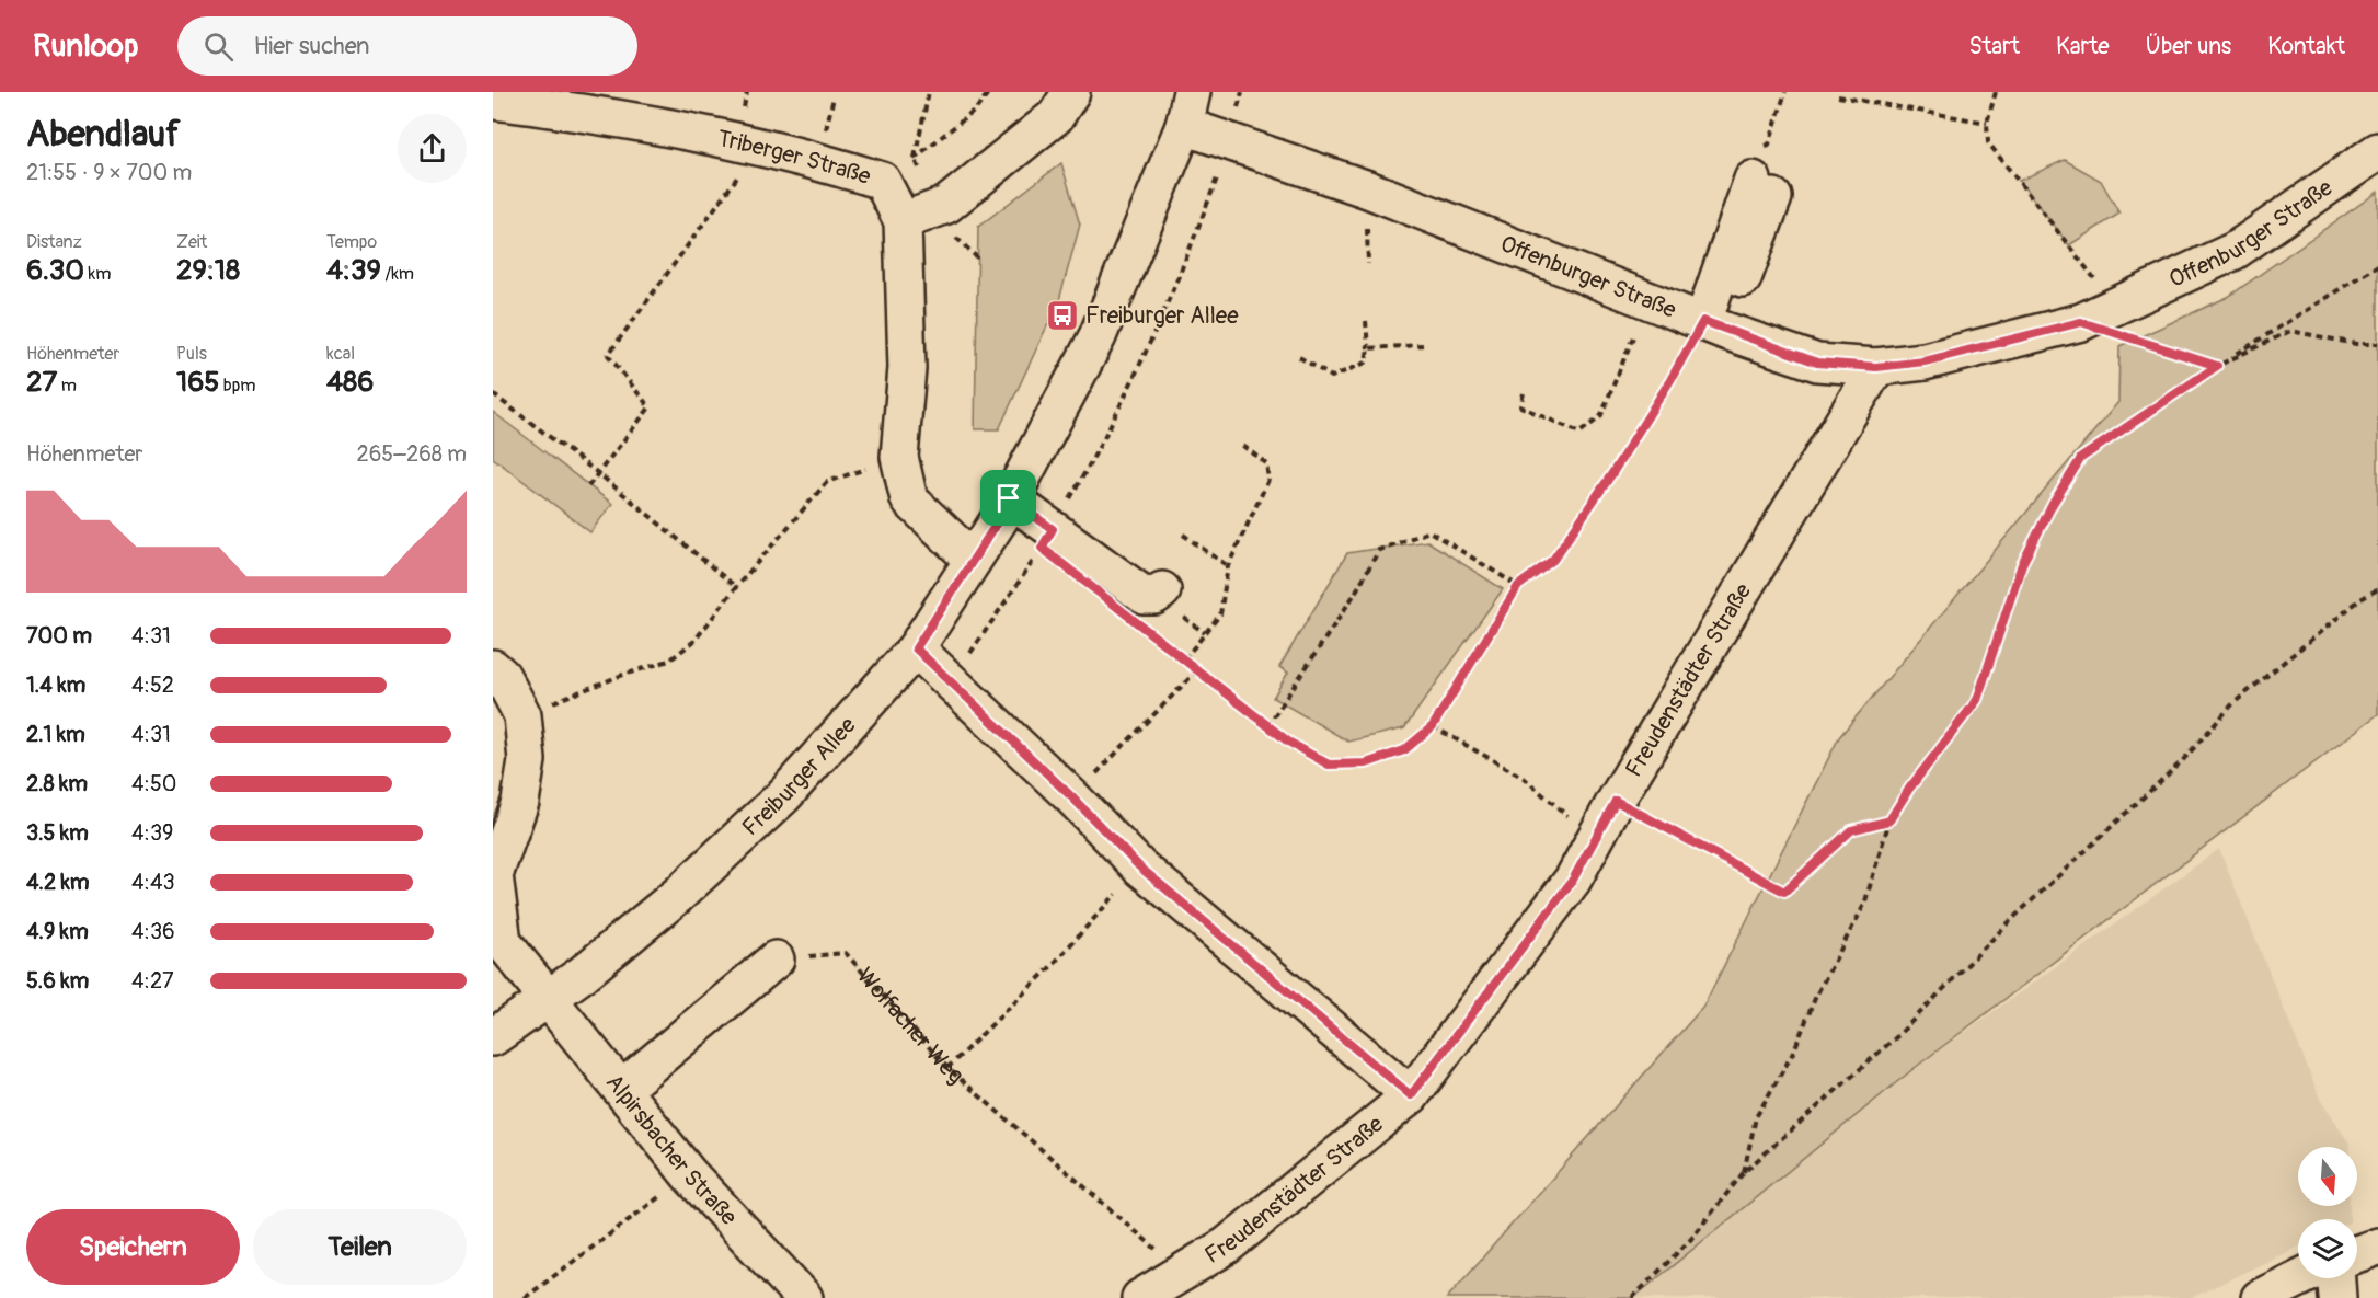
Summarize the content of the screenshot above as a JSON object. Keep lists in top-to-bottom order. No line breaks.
{"streets":{"street":["Triberger Straße","Offenburger Straße","Freudenstädter Straße","Freiburger Allee","Alpirsbacher Straße"],"path":["Wolfacher Weg"]},"crossings":[["Triberger Straße","Freiburger Allee"],["Offenburger Straße","Freudenstädter Straße"],["Offenburger Straße","Freiburger Allee"],["Freudenstädter Straße","Wolfacher Weg"],["Freiburger Allee","Alpirsbacher Straße"]],"places":{"bus stop":["Freiburger Allee"]},"north":"bottom","page":{"header":"Runloop","search":"Hier suchen","nav":["Start","Karte","Über uns","Kontakt"],"heading":["Abendlauf","21:55 · 9 × 700 m"],"stats":[["Distanz","6.30 km"],["Zeit","29:18"],["Tempo","4:39 /km"],["Höhenmeter","27 m"],["Puls","165 bpm"],["kcal","486"]],"chart":["Höhenmeter","265–268 m"],"list":[{"name":"700 m","note":"4:31"},{"name":"1.4 km","note":"4:52"},{"name":"2.1 km","note":"4:31"},{"name":"2.8 km","note":"4:50"},{"name":"3.5 km","note":"4:39"},{"name":"4.2 km","note":"4:43"},{"name":"4.9 km","note":"4:36"},{"name":"5.6 km","note":"4:27"}],"buttons":["Speichern","Teilen"]}}
